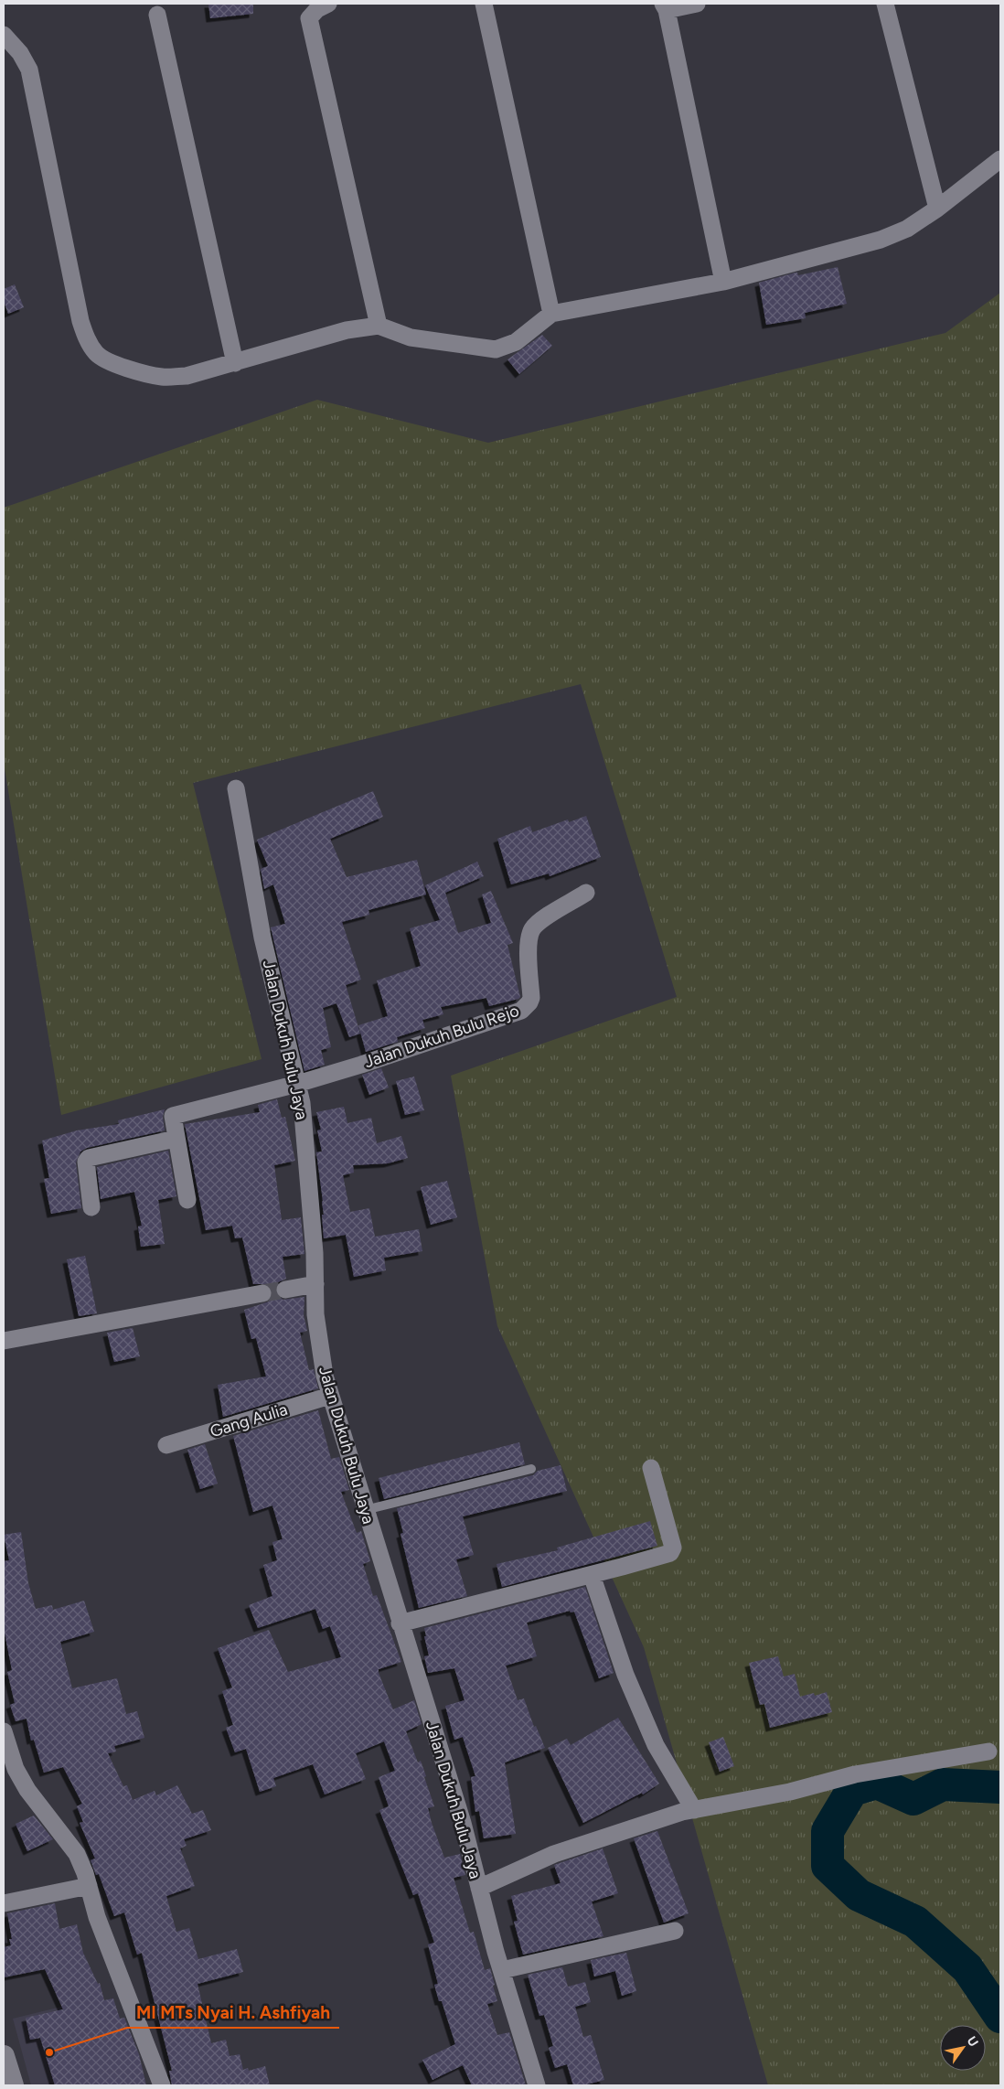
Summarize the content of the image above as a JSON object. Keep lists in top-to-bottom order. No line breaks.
{"streets":{"street":["Jalan Dukuh Bulu Rejo","Jalan Dukuh Bulu Jaya","Gang Aulia"]},"crossings":[["Jalan Dukuh Bulu Rejo","Jalan Dukuh Bulu Jaya"],["Jalan Dukuh Bulu Jaya","Gang Aulia"]],"places":["MI MTs Nyai H. Ashfiyah"],"north":"top right"}
